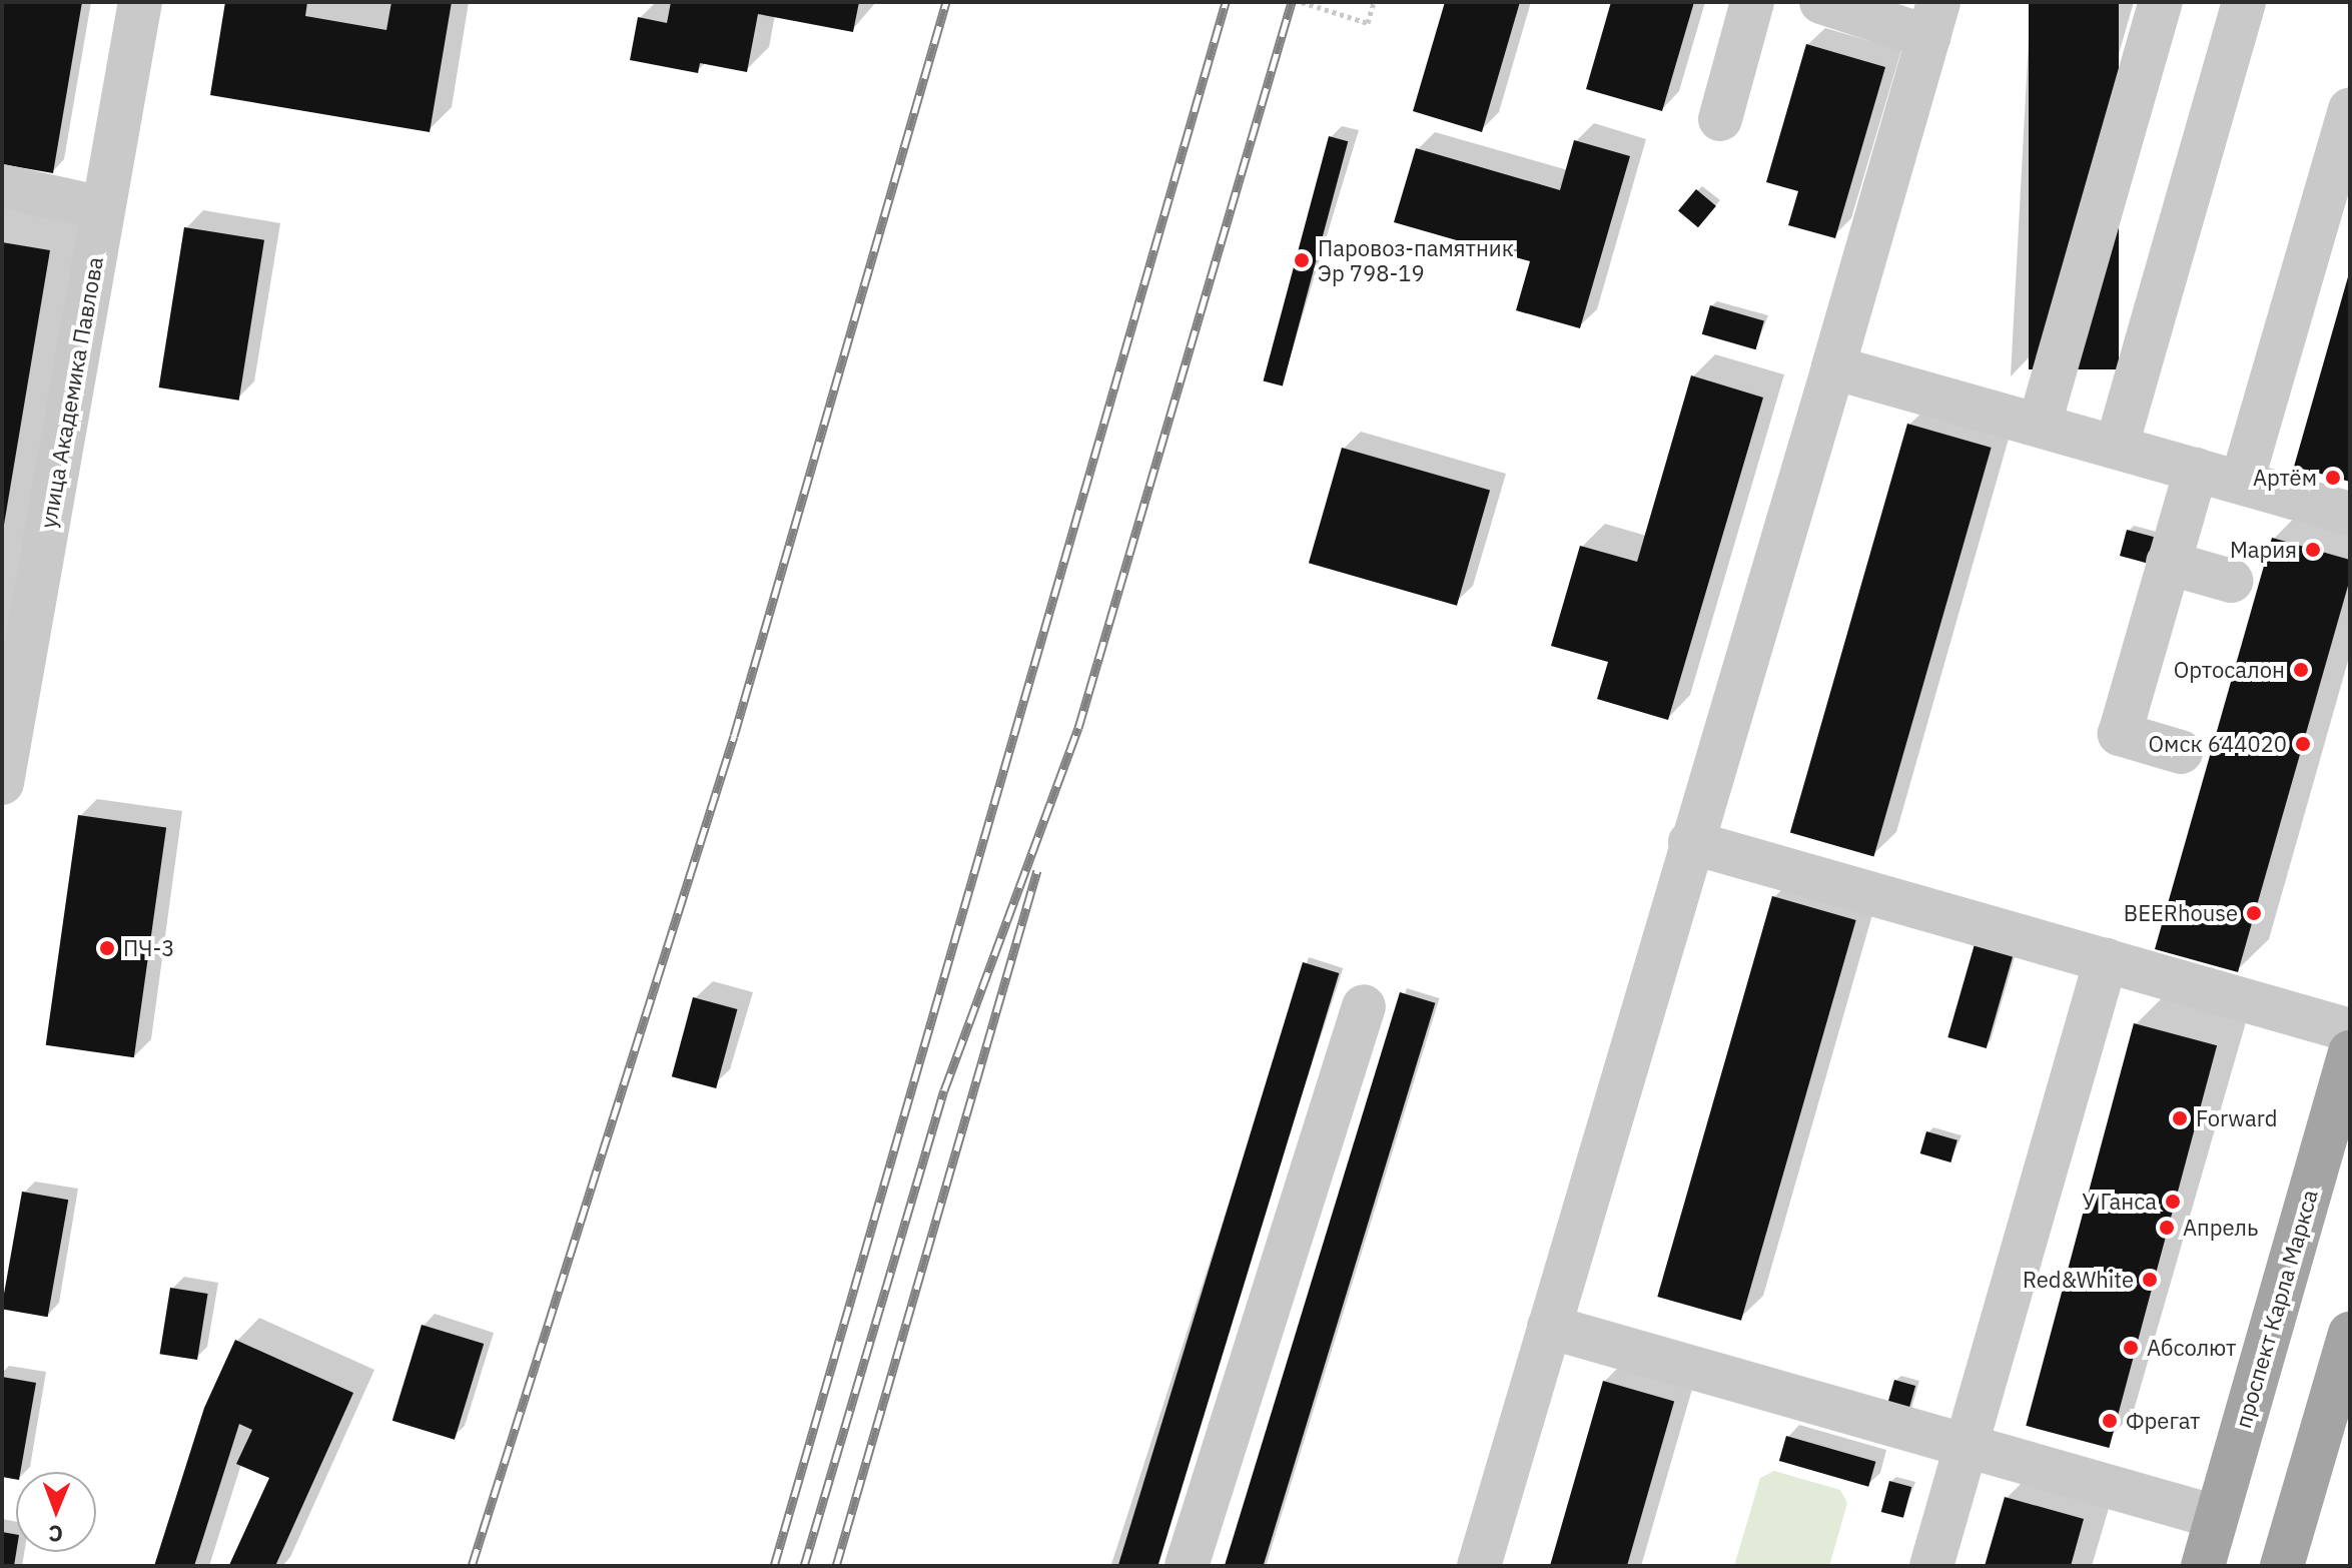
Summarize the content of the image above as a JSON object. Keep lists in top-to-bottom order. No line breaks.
{"streets":{"main road":["проспект Карла Маркса"],"street":["улица Академика Павлова"]},"places":["Паровоз-памятник Эр 798-19","Артём","Мария","Ортосалон","Омск 644020","BEERhouse","ПЧ-3","Forward","У Ганса","Апрель","Red&White","Абсолют","Фрегат"],"north":"bottom"}
